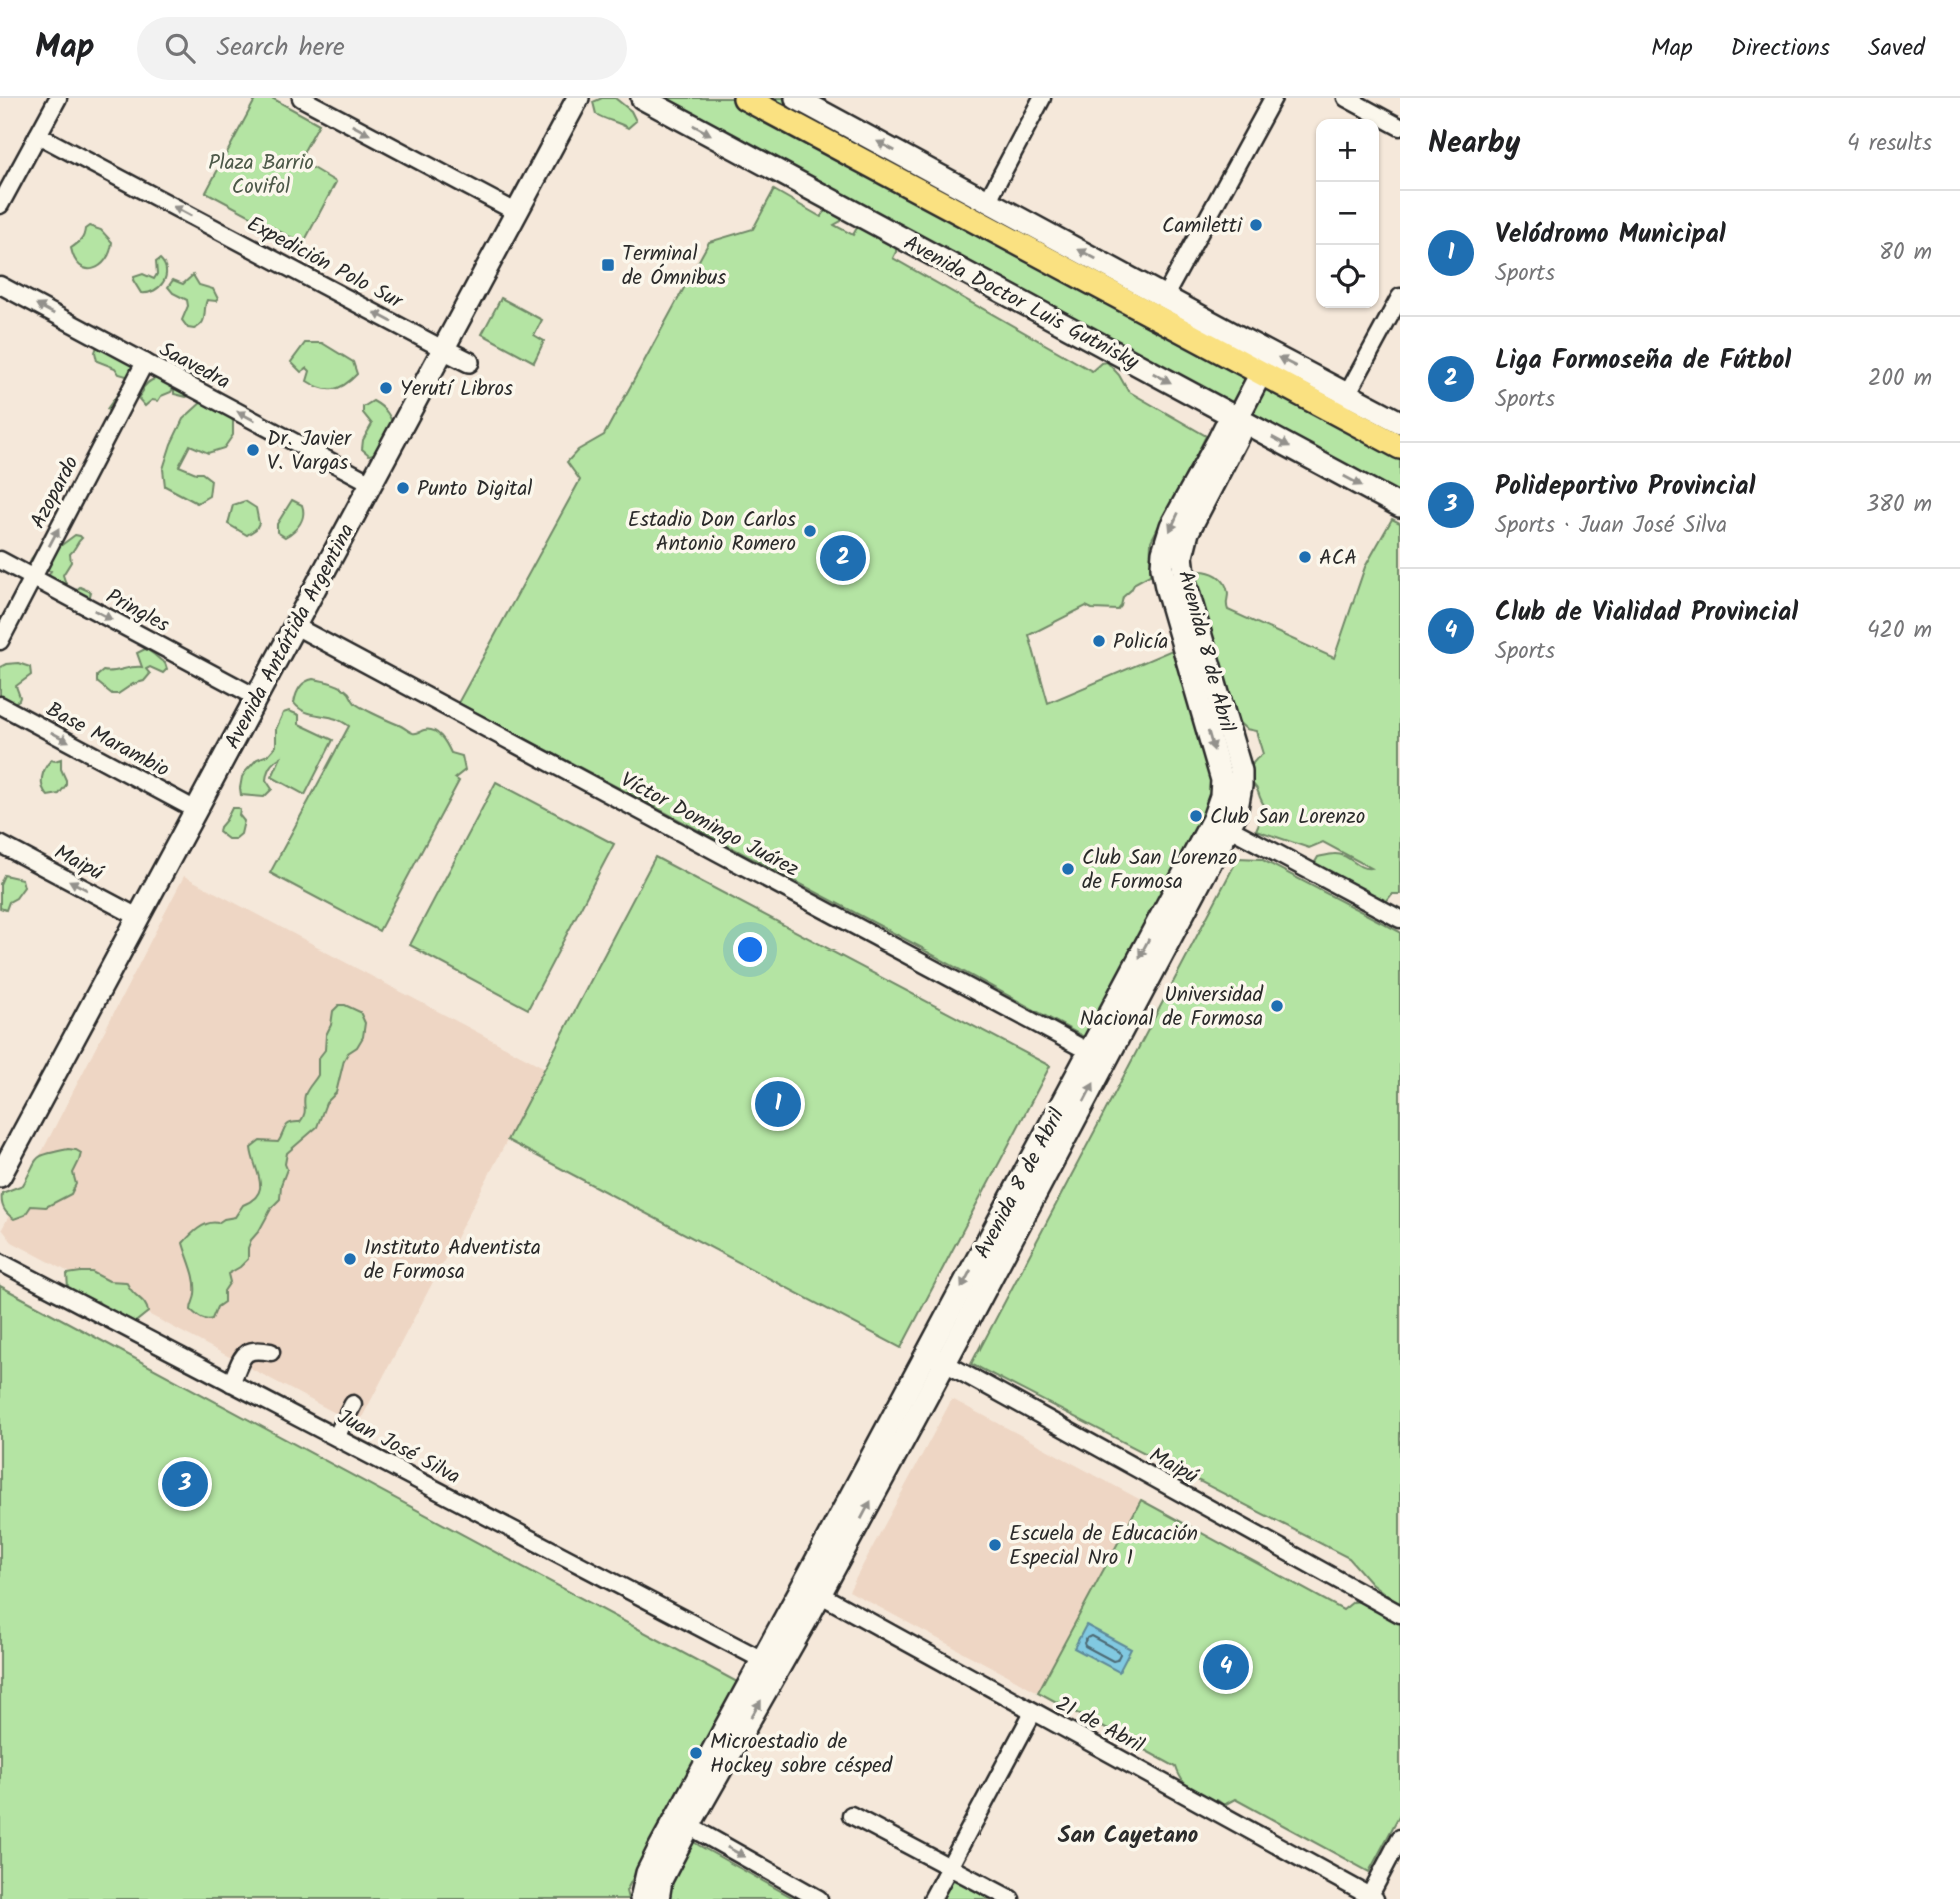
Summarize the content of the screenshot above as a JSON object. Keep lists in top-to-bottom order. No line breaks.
{"streets":{"main road":["Avenida Doctor Luis Gutnisky","Avenida Antártida Argentina","Avenida 8 de Abril"],"street":["Expedición Polo Sur","Saavedra","Azopardo","Pringles","Base Marambio","Víctor Domingo Juárez","Maipú","Juan José Silva","21 de Abril"]},"crossings":[["Expedición Polo Sur","Avenida Antártida Argentina"],["Avenida Doctor Luis Gutnisky","Avenida 8 de Abril"],["Saavedra","Azopardo"],["Saavedra","Avenida Antártida Argentina"],["Azopardo","Pringles"],["Pringles","Avenida Antártida Argentina"],["Avenida Antártida Argentina","Base Marambio"],["Avenida Antártida Argentina","Víctor Domingo Juárez"],["Avenida Antártida Argentina","Maipú"],["Avenida 8 de Abril","Víctor Domingo Juárez"],["Avenida 8 de Abril","Maipú"],["Avenida 8 de Abril","Juan José Silva"],["Avenida 8 de Abril","21 de Abril"]],"one_way":["Expedición Polo Sur","Saavedra","Azopardo","Pringles","Base Marambio"],"districts":["San Cayetano"],"parks":["Plaza Barrio Covifol"],"places":{"other":["Camiletti","Yerutí Libros","Dr. Javier V. Vargas","Punto Digital","Estadio Don Carlos Antonio Romero","ACA","Policía","Club San Lorenzo","Club San Lorenzo de Formosa","Universidad Nacional de Formosa","Instituto Adventista de Formosa","Escuela de Educación Especial Nro 1","Microestadio de Hockey sobre césped"],"transit":["Terminal de Ómnibus"]},"page":{"header":"Map","search":"Search here","nav":["Map","Directions","Saved"],"heading":["Nearby","4 results"],"map_buttons":["+","−"],"list":[{"mark":"1","name":"Velódromo Municipal","note":"Sports","value":"80 m"},{"mark":"2","name":"Liga Formoseña de Fútbol","note":"Sports","value":"200 m"},{"mark":"3","name":"Polideportivo Provincial","note":"Sports · Juan José Silva","value":"380 m"},{"mark":"4","name":"Club de Vialidad Provincial","note":"Sports","value":"420 m"}],"pins":["2","1","3","4"]}}
